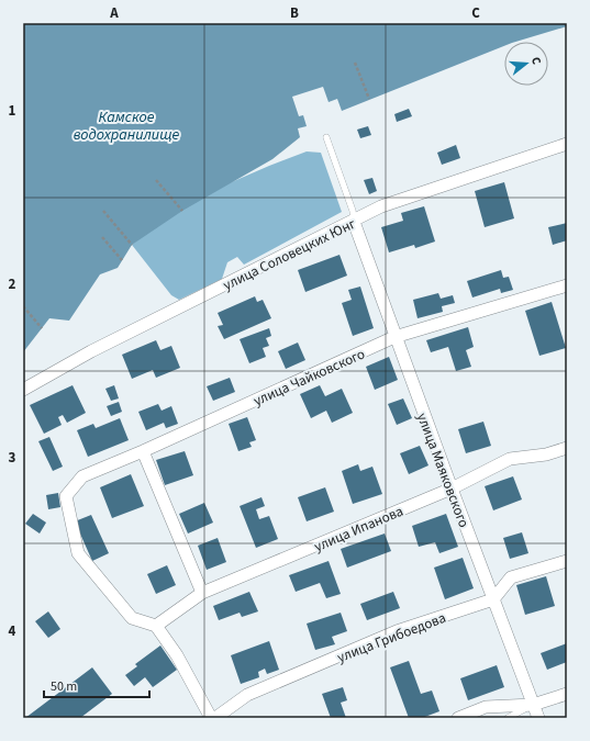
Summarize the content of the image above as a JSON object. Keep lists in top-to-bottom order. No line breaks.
{"streets":{"street":["улица Соловецких Юнг","улица Чайковского","улица Маяковского","улица Ипанова","улица Грибоедова"]},"crossings":[["улица Соловецких Юнг","улица Маяковского"],["улица Чайковского","улица Маяковского"],["улица Чайковского","улица Ипанова"],["улица Маяковского","улица Ипанова"],["улица Маяковского","улица Грибоедова"]],"water":["Камское водохранилище"],"scale_bar":"50 m","north":"right","grid":{"columns":["A","B","C"],"rows":["1","2","3","4"]}}
